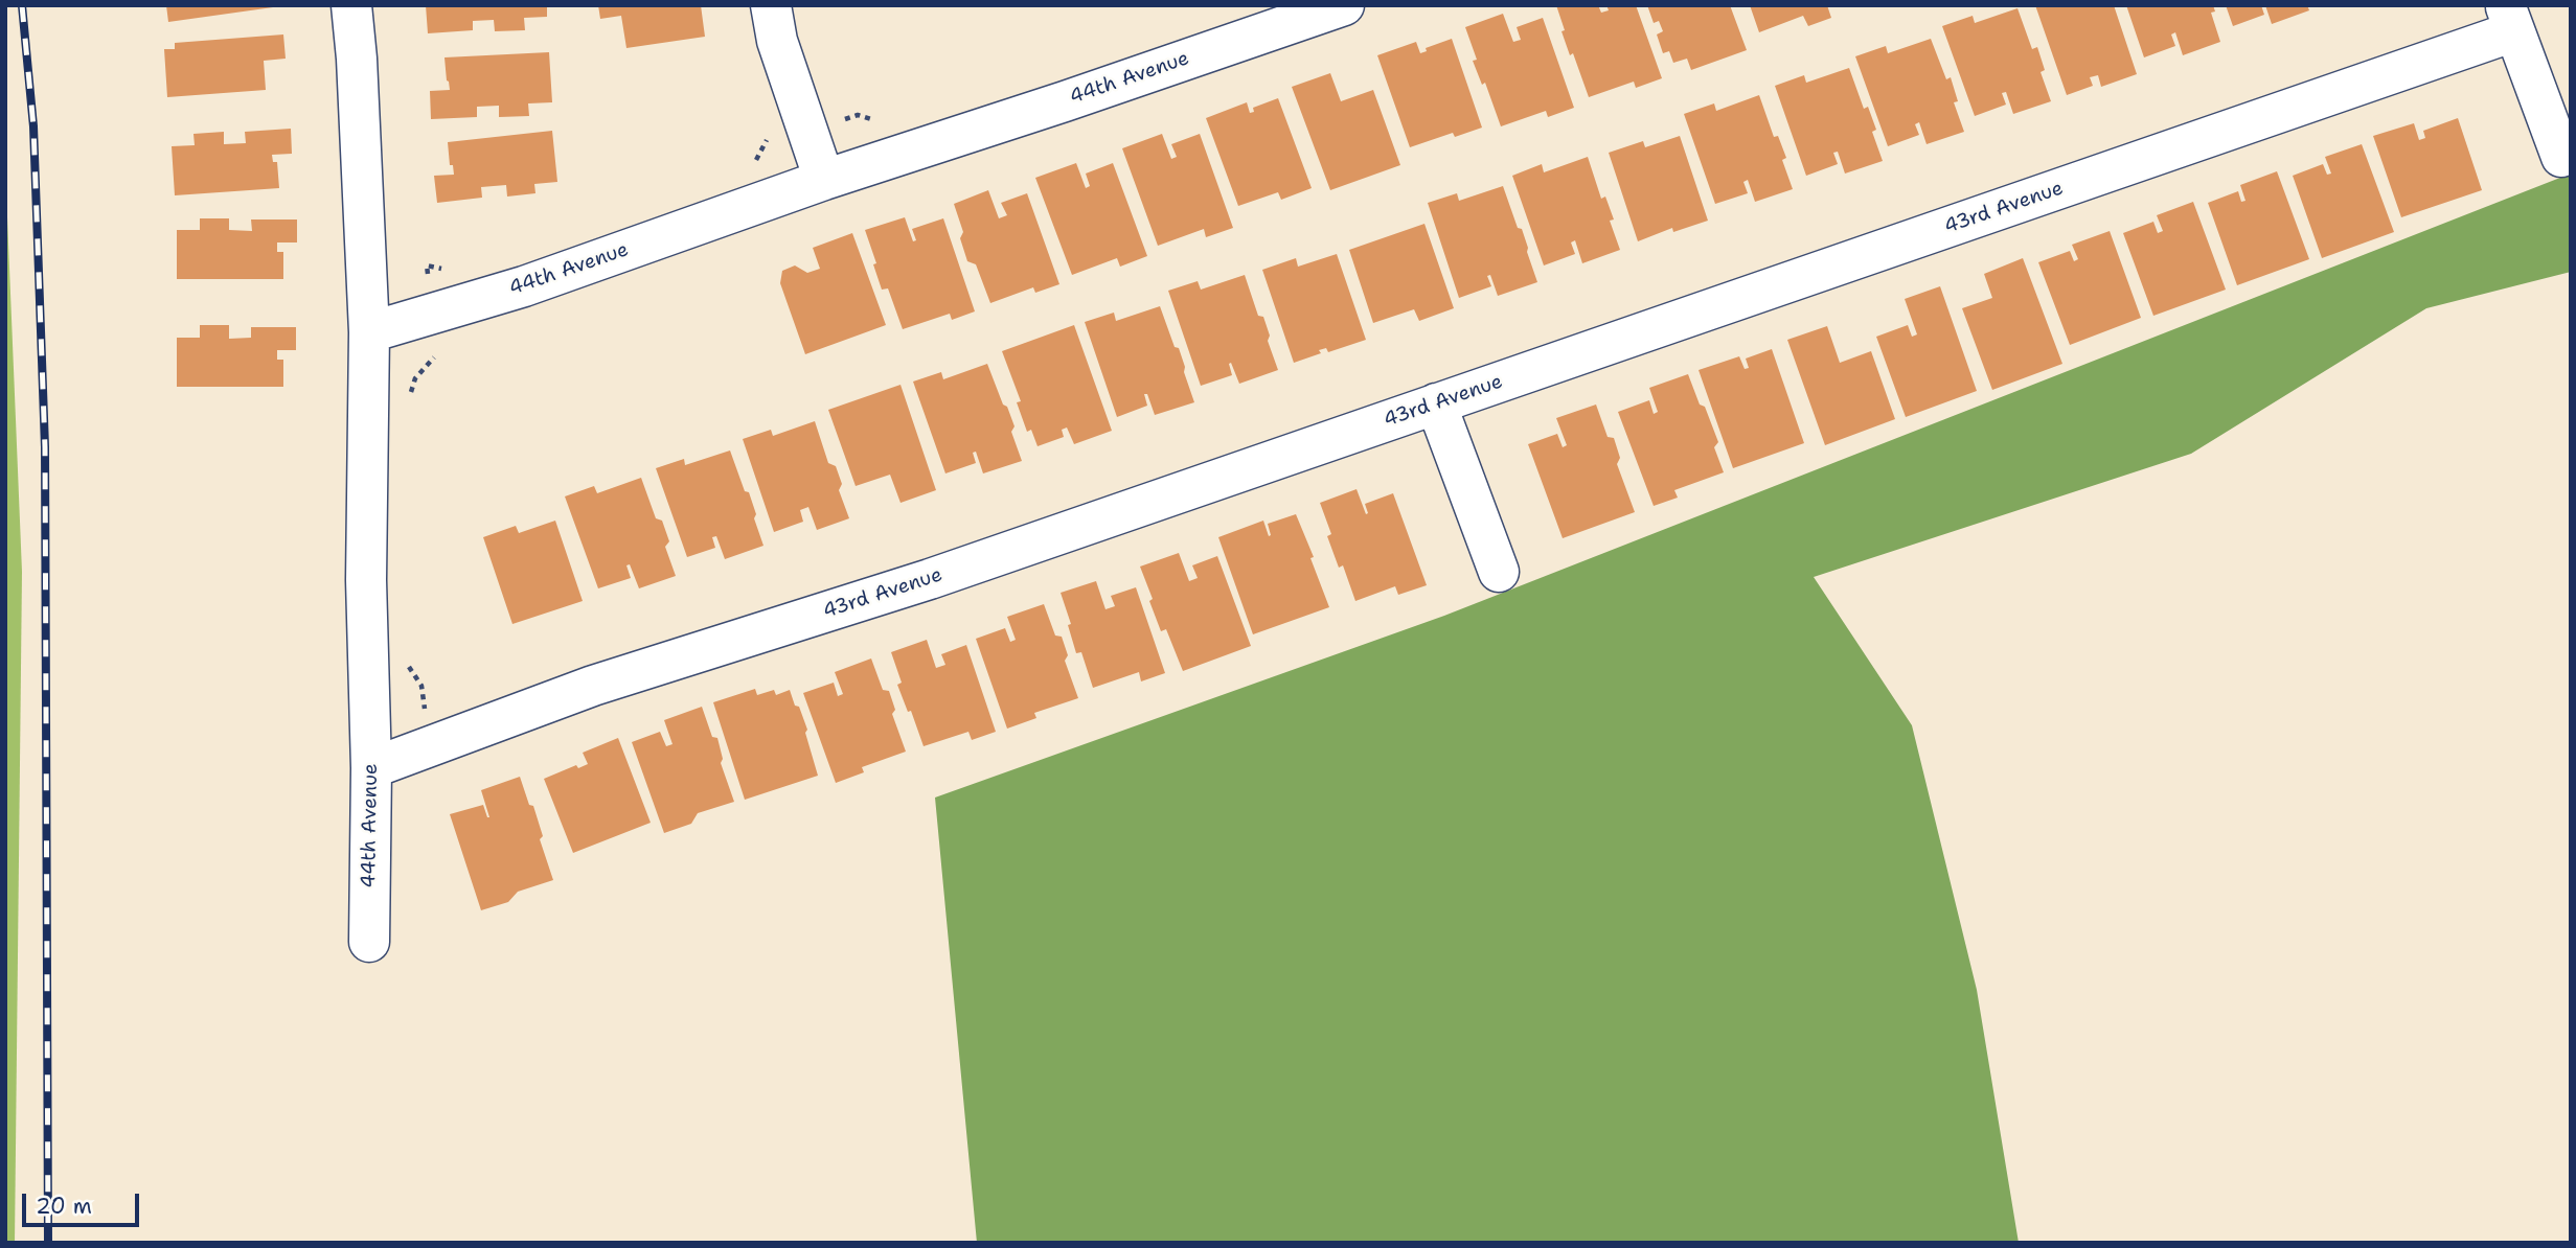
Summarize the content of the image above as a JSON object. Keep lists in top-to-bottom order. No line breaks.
{"streets":{"street":["44th Avenue","43rd Avenue"]},"crossings":[["44th Avenue","43rd Avenue"]],"scale_bar":"20 m"}
